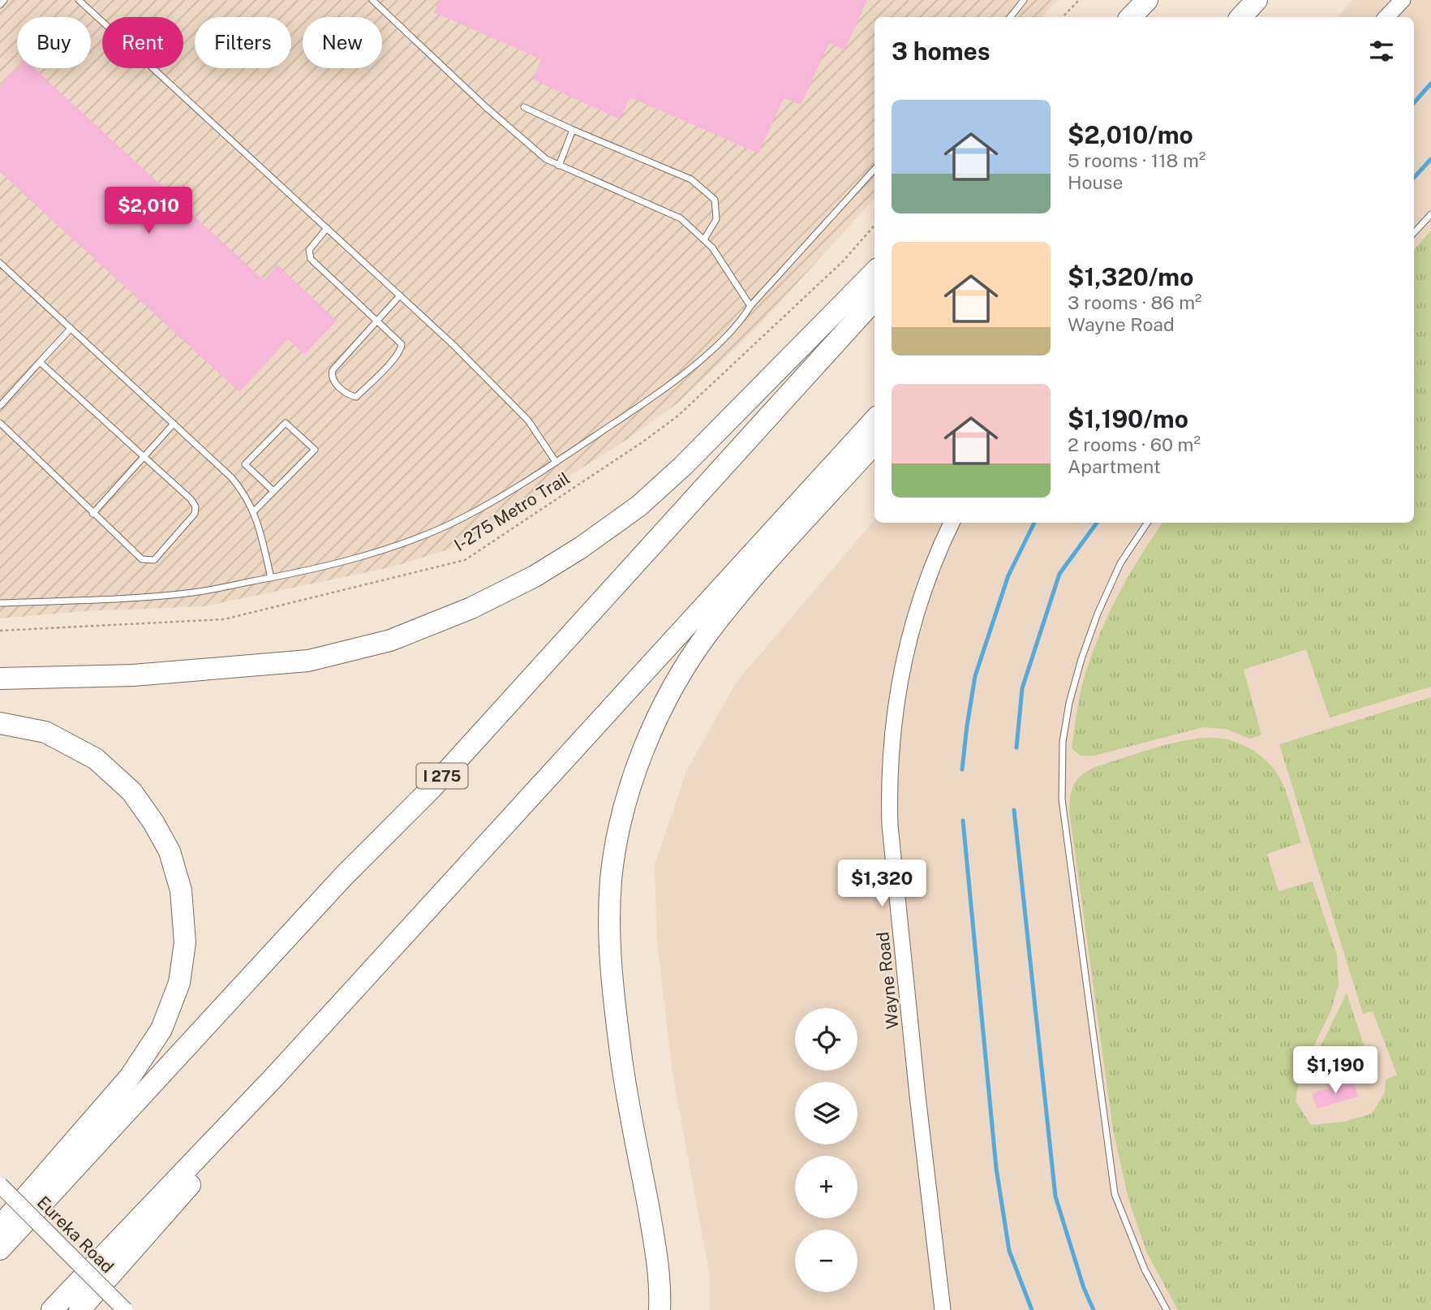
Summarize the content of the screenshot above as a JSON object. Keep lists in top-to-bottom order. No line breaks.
{"streets":{"highway":["I 275"],"main road":["Wayne Road","Eureka Road"],"path":["I-275 Metro Trail"]},"page":{"chip":["Buy","Rent","Filters","New"],"heading":"3 homes","list":[{"name":"$2,010/mo","note":"5 rooms · 118 m² · House"},{"name":"$1,320/mo","note":"3 rooms · 86 m² · Wayne Road"},{"name":"$1,190/mo","note":"2 rooms · 60 m² · Apartment"}],"price":["$2,010","$1,320","$1,190"],"map_buttons":["+","−"]}}
